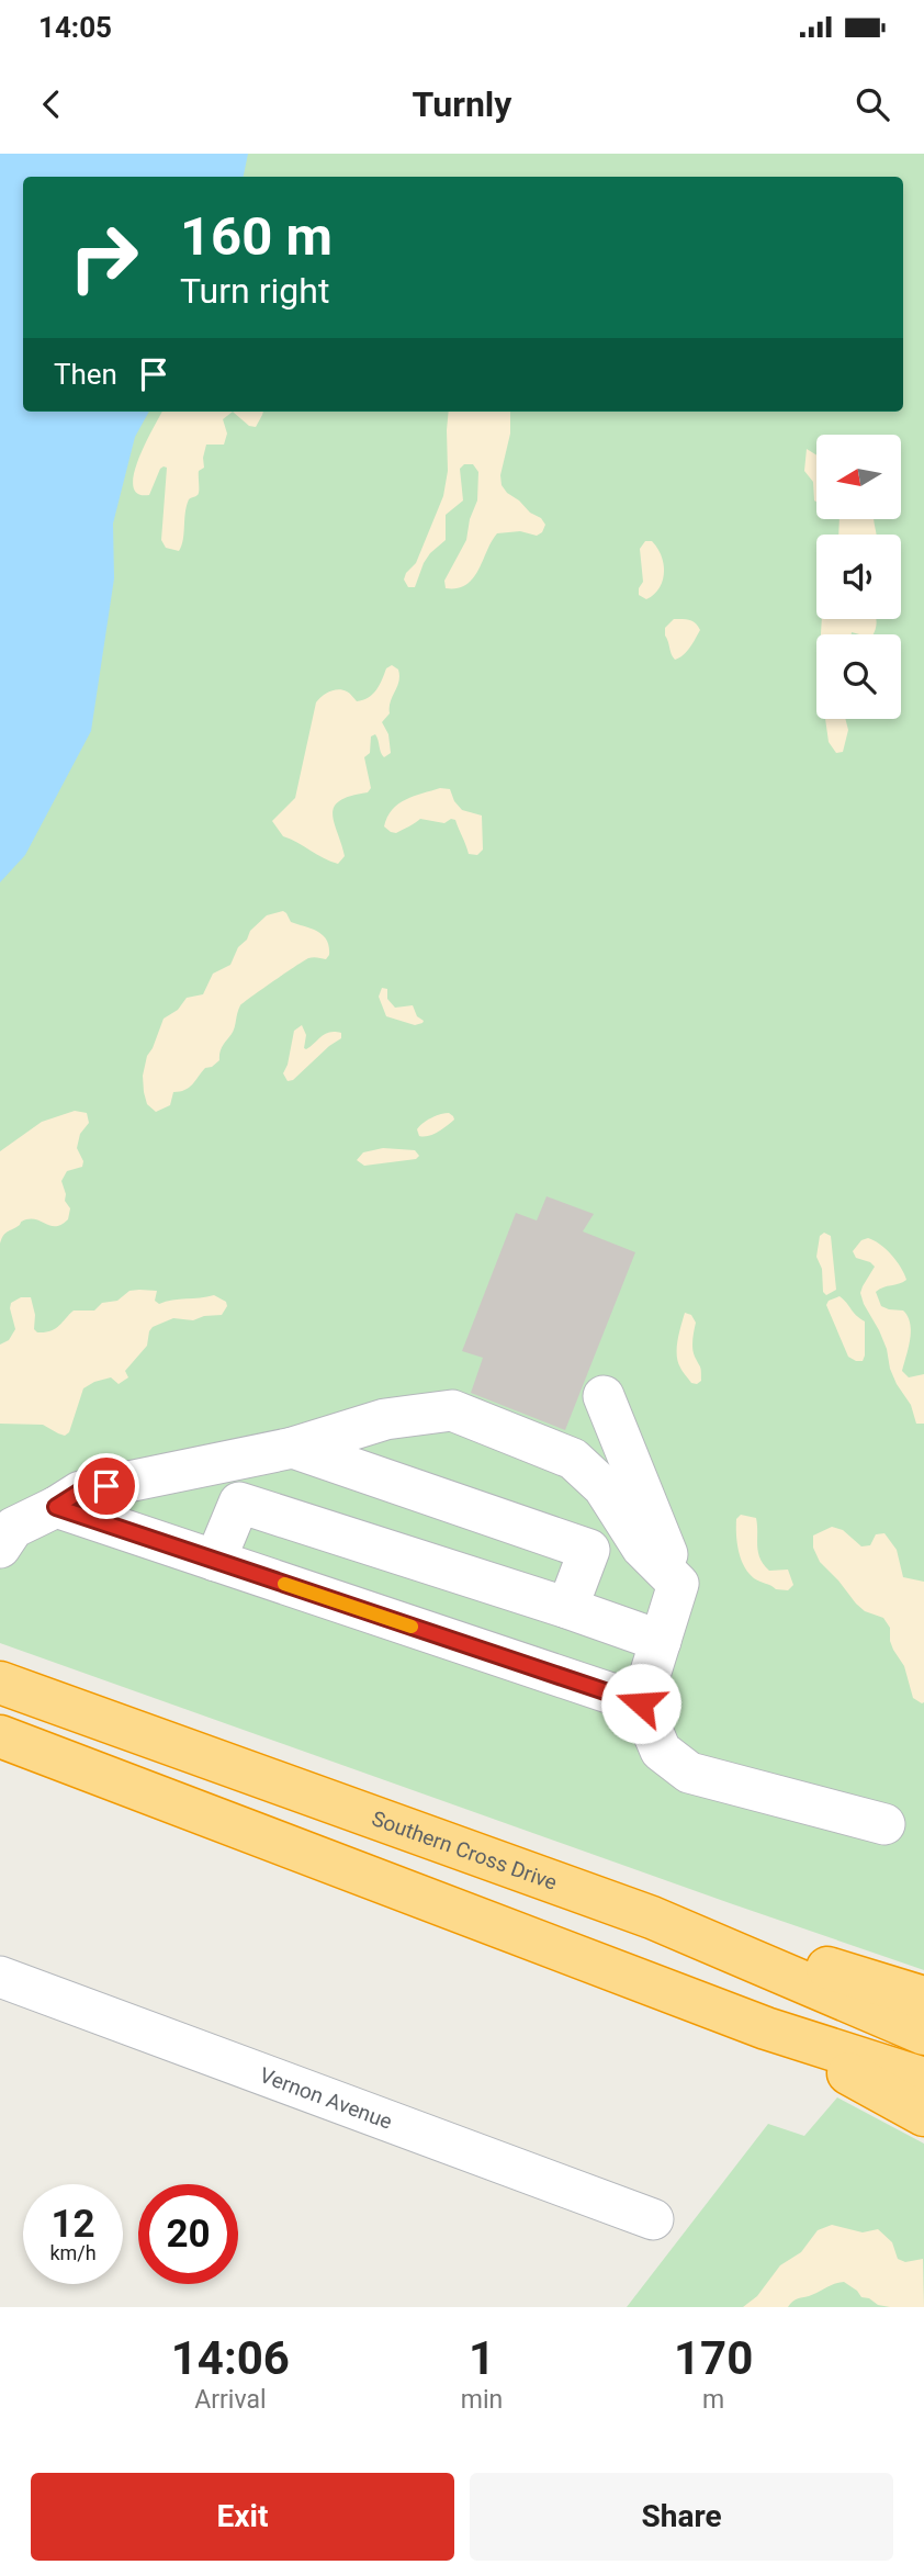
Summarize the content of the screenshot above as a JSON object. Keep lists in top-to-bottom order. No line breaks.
{"streets":{"highway":["Southern Cross Drive"],"street":["Vernon Avenue"]},"north":"left","page":{"status":"14:05","header":"Turnly","turn":["160 m","Turn right"],"then":"Then","speed":"12 km/h","limit":"20","eta":["14:06","Arrival","1","min","170","m"],"buttons":["Exit","Share"]}}
